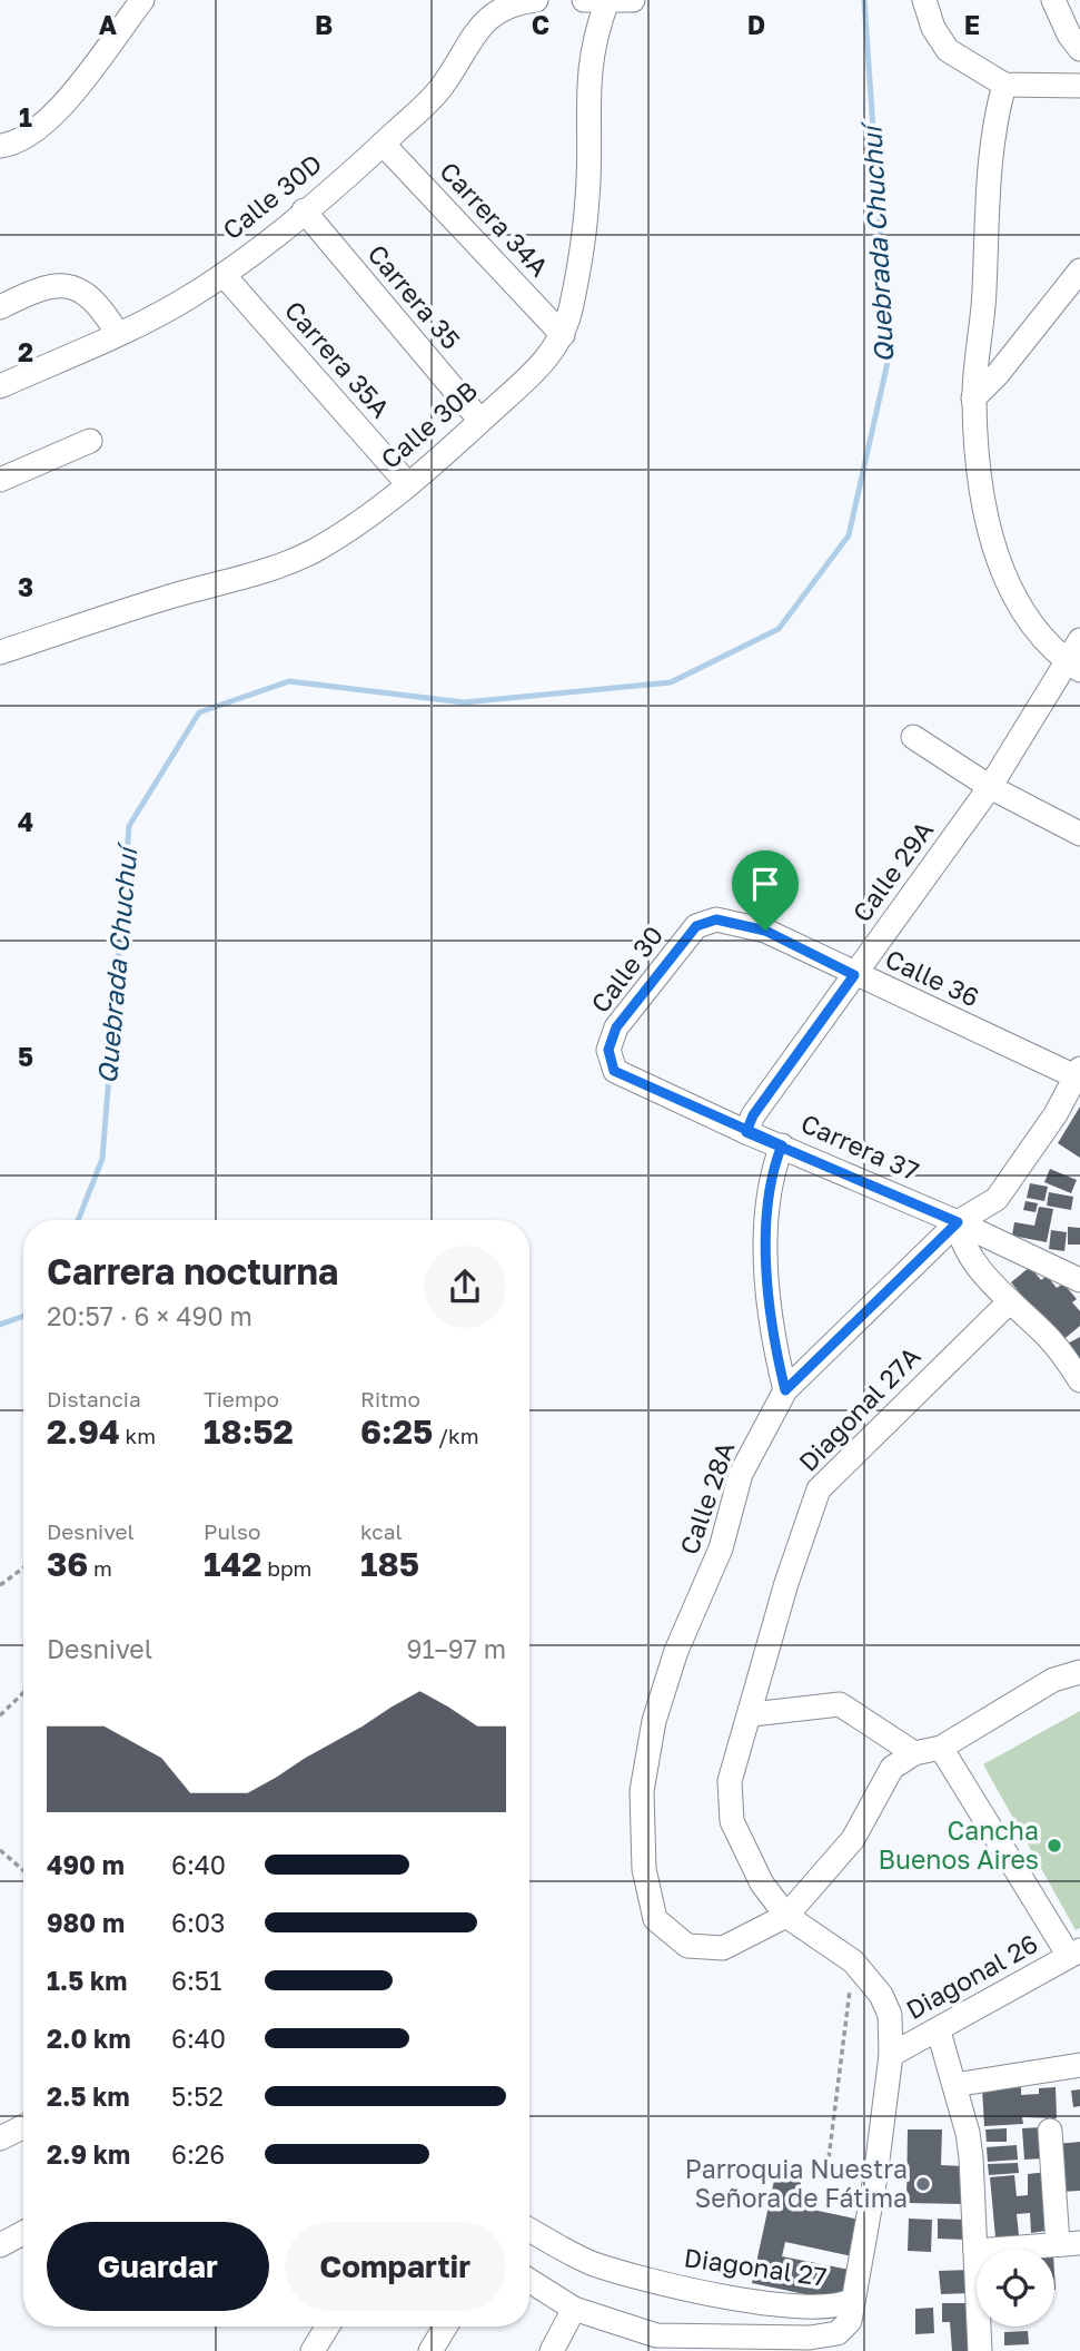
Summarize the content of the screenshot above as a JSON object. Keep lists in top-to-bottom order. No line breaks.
{"streets":{"street":["Calle 30D","Carrera 34A","Carrera 35","Carrera 35A","Calle 30B","Calle 29A","Calle 30","Calle 36","Carrera 37","Diagonal 27A","Calle 28A","Diagonal 26","Diagonal 27"]},"crossings":[["Calle 30D","Carrera 34A"],["Calle 30D","Carrera 35"],["Calle 30D","Carrera 35A"],["Carrera 34A","Calle 30B"],["Carrera 35","Calle 30B"],["Carrera 35A","Calle 30B"],["Calle 29A","Calle 36"],["Calle 29A","Carrera 37"],["Calle 30","Calle 36"],["Calle 30","Carrera 37"],["Calle 36","Calle 28A"],["Carrera 37","Calle 28A"],["Diagonal 27A","Calle 28A"],["Diagonal 27A","Diagonal 26"],["Diagonal 27A","Diagonal 27"]],"water":["Quebrada Chuchuí"],"places":["Cancha Buenos Aires","Parroquia Nuestra Señora de Fátima"],"page":{"heading":["Carrera nocturna","20:57 · 6 × 490 m"],"stats":[["Distancia","2.94 km"],["Tiempo","18:52"],["Ritmo","6:25 /km"],["Desnivel","36 m"],["Pulso","142 bpm"],["kcal","185"]],"chart":["Desnivel","91–97 m"],"list":[{"name":"490 m","note":"6:40"},{"name":"980 m","note":"6:03"},{"name":"1.5 km","note":"6:51"},{"name":"2.0 km","note":"6:40"},{"name":"2.5 km","note":"5:52"},{"name":"2.9 km","note":"6:26"}],"buttons":["Guardar","Compartir"]},"grid":{"columns":["A","B","C","D","E"],"rows":["1","2","3","4","5"]}}
